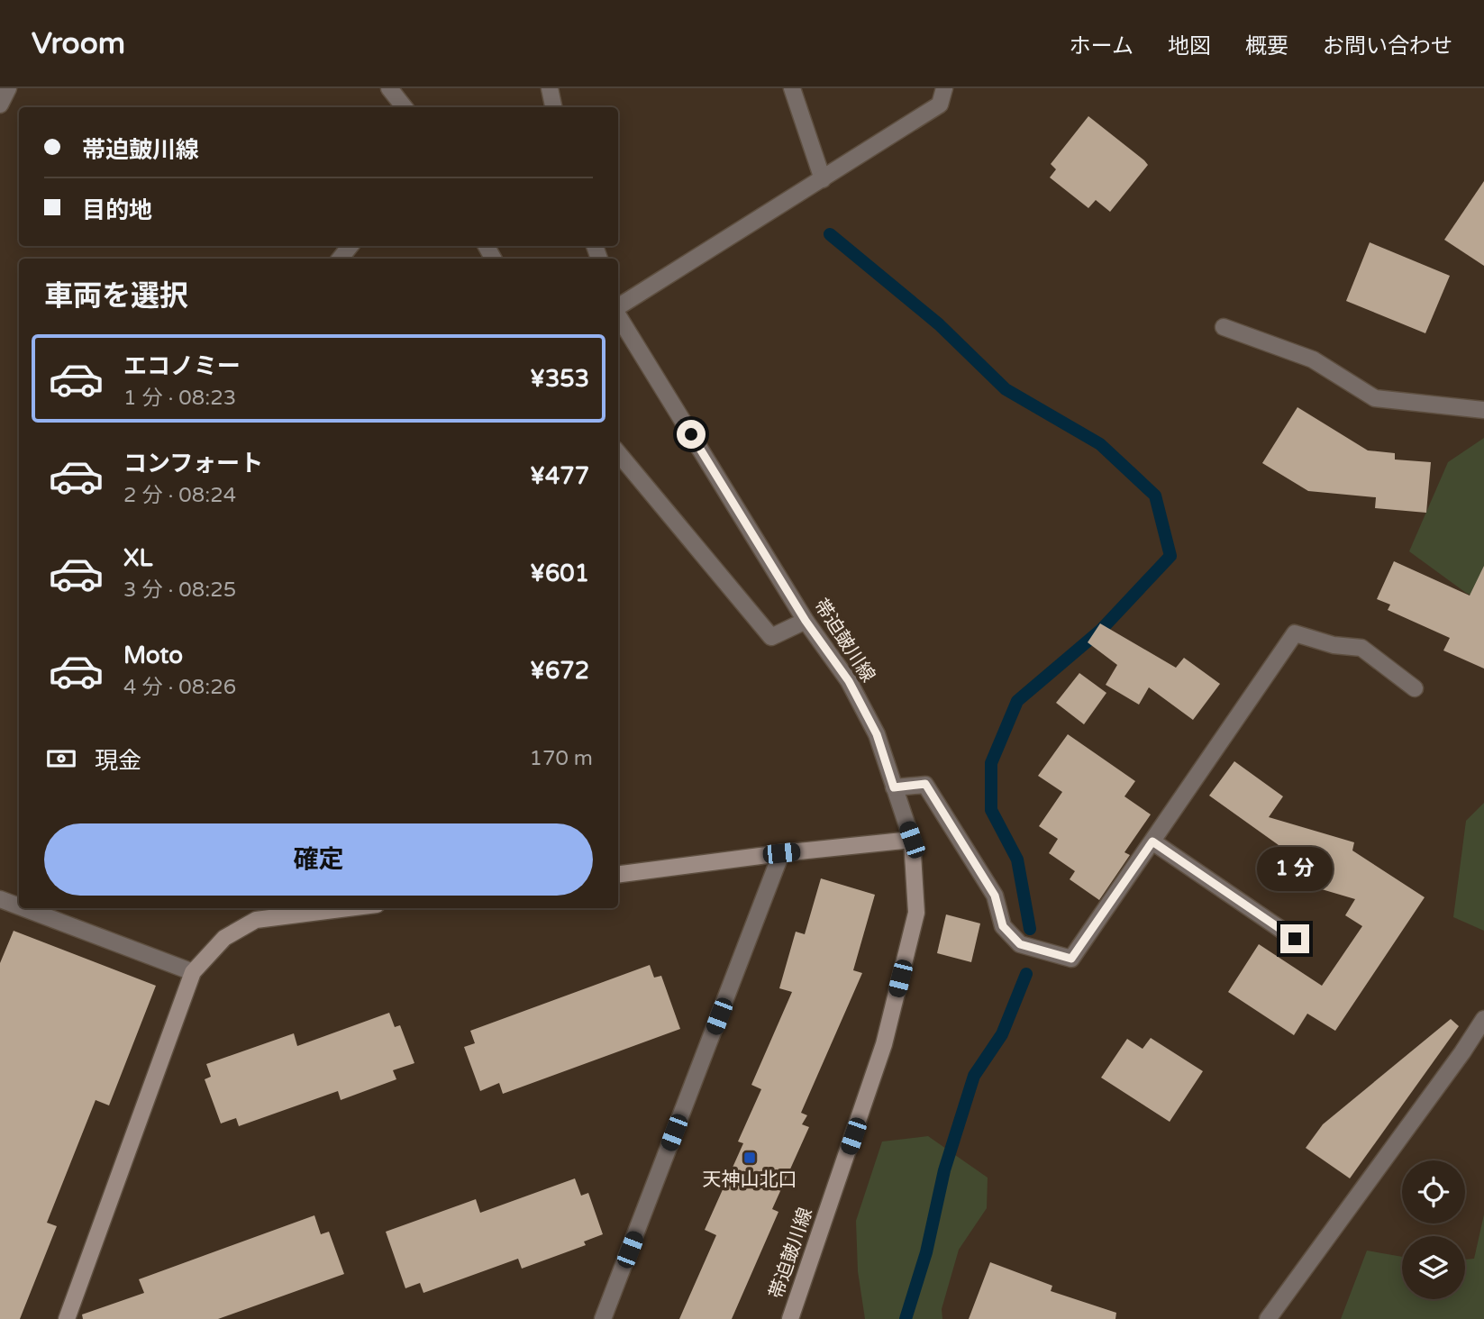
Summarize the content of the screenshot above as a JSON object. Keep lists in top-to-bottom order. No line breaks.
{"streets":{"street":["帯迫皷川線"]},"places":{"transit":["天神山北口"]},"page":{"header":"Vroom","nav":["ホーム","地図","概要","お問い合わせ"],"banner":["帯迫皷川線","目的地"],"heading":"車両を選択","list":[{"name":"エコノミー","note":"1 分 · 08:23","value":"¥353"},{"name":"コンフォート","note":"2 分 · 08:24","value":"¥477"},{"name":"XL","note":"3 分 · 08:25","value":"¥601"},{"name":"Moto","note":"4 分 · 08:26","value":"¥672"}],"pay":["現金","170 m"],"buttons":"確定","bubble":"1 分"}}
